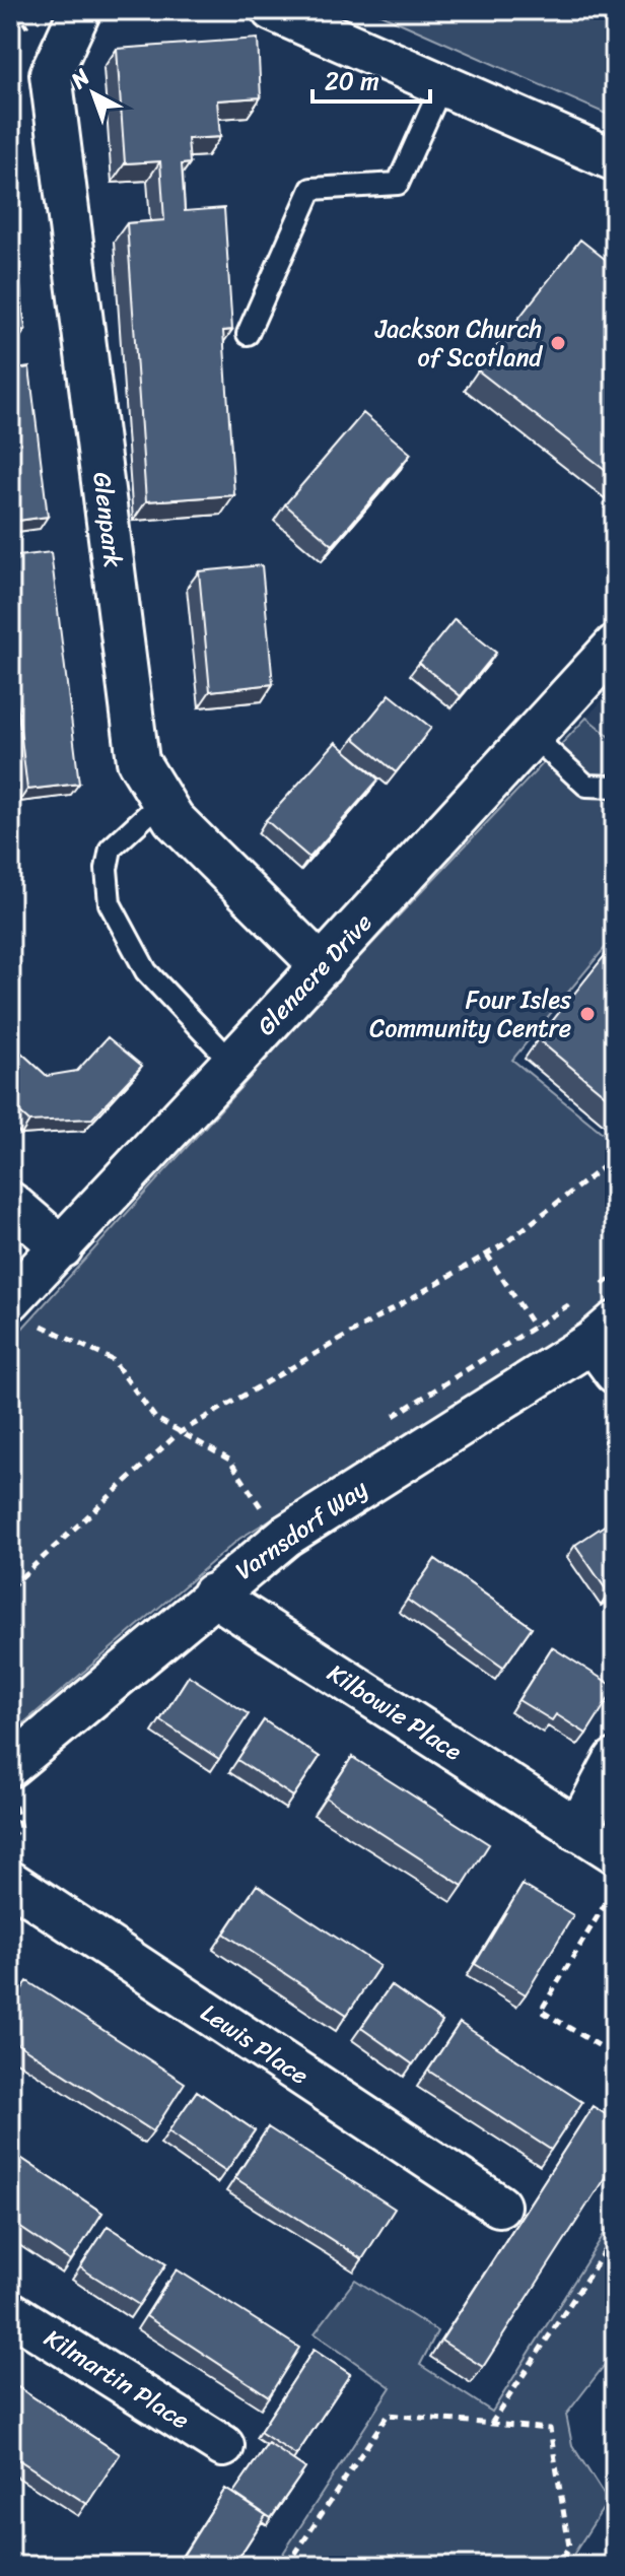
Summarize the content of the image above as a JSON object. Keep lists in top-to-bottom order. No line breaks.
{"streets":{"street":["Glenpark","Glenacre Drive","Varnsdorf Way","Kilbowie Place","Lewis Place","Kilmartin Place"]},"crossings":[["Glenpark","Glenacre Drive"],["Varnsdorf Way","Kilbowie Place"]],"places":["Jackson Church of Scotland","Four Isles Community Centre"],"scale_bar":"20 m","north":"top left"}
